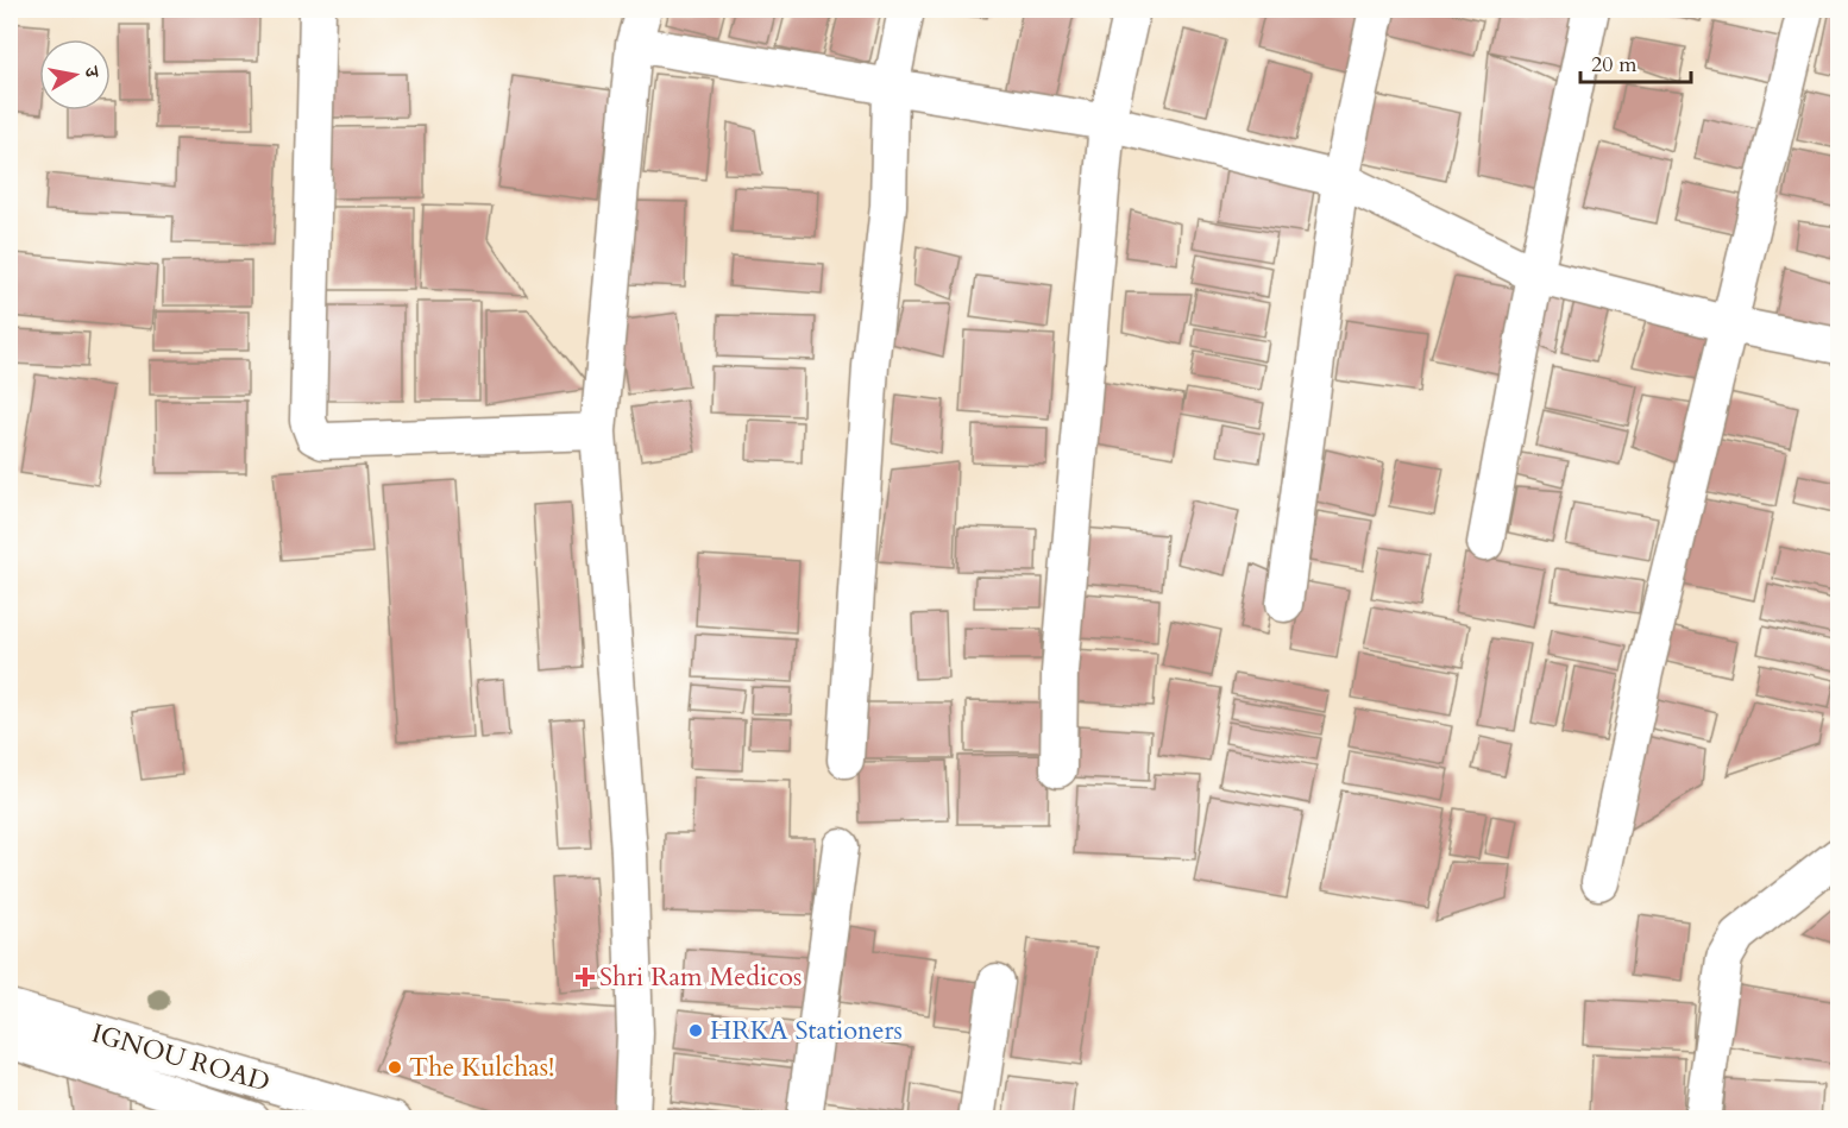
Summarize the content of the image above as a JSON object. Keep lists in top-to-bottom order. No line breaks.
{"streets":{"street":["IGNOU ROAD"]},"places":{"health":["Shri Ram Medicos"],"other":["HRKA Stationers","The Kulchas!"]},"scale_bar":"20 m","north":"right"}
